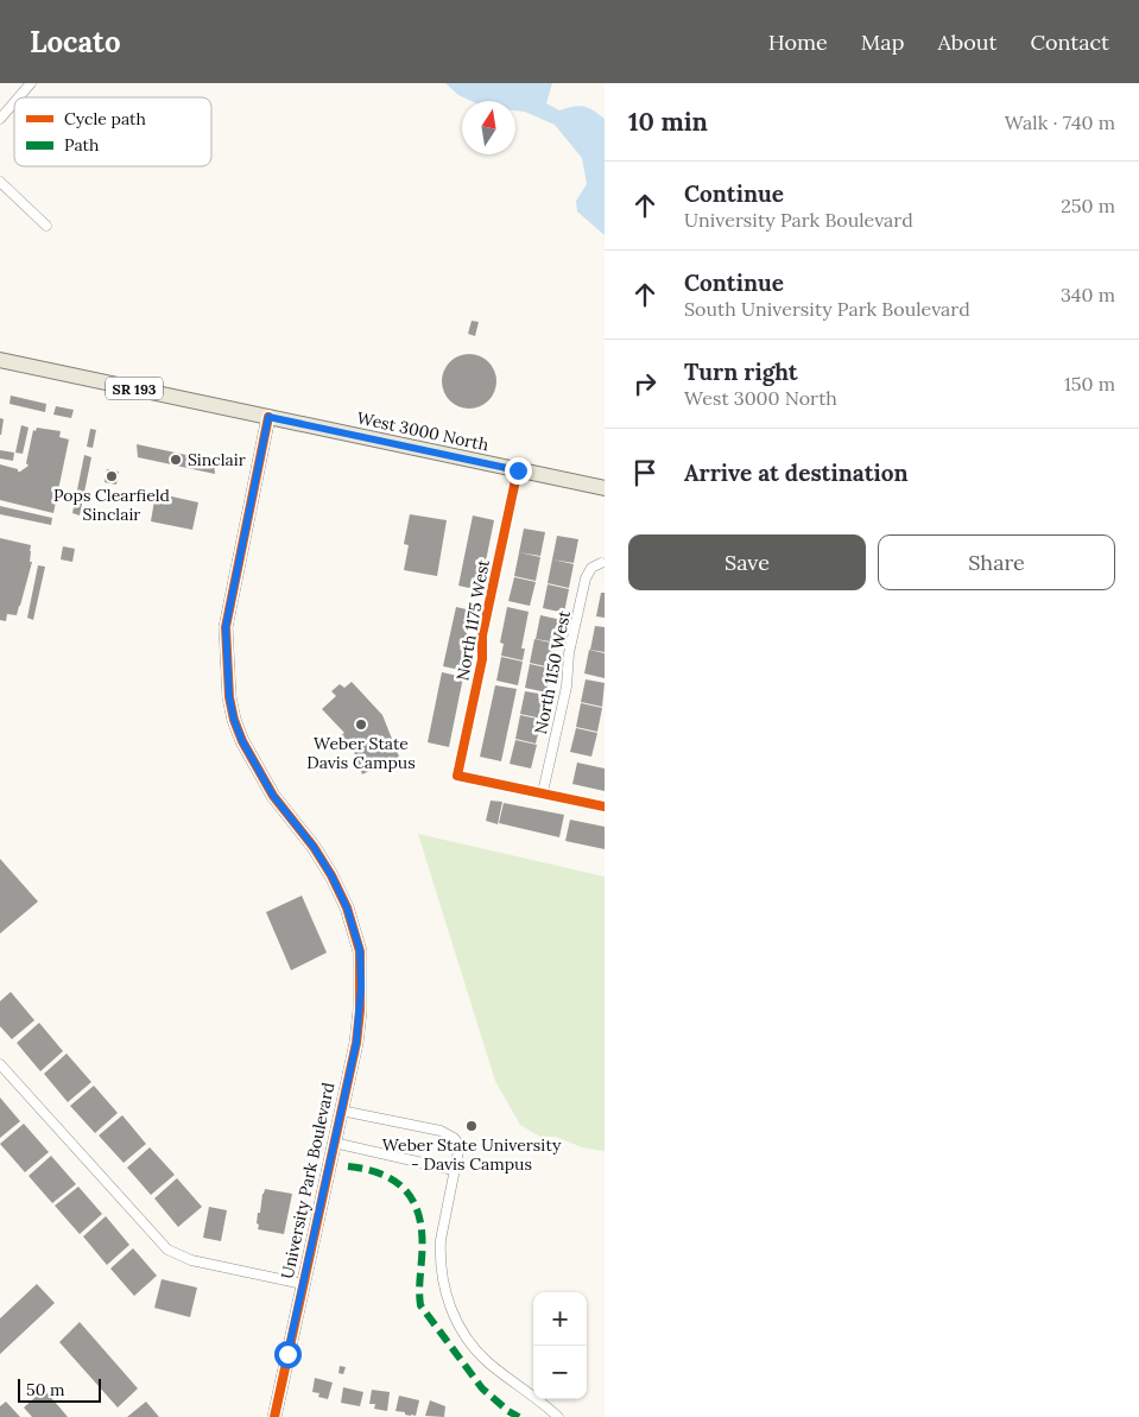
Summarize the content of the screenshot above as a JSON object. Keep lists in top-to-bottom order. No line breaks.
{"streets":{"main road":["SR 193","West 3000 North"],"street":["North 1175 West","North 1150 West","University Park Boulevard"]},"crossings":[["SR 193","West 3000 North"],["SR 193","University Park Boulevard"],["West 3000 North","North 1175 West"],["West 3000 North","University Park Boulevard"],["North 1175 West","North 1150 West"]],"places":["Sinclair","Pops Clearfield Sinclair","Weber State Davis Campus","Weber State University - Davis Campus"],"legend":["Cycle path","Path"],"scale_bar":"50 m","north":"top","page":{"header":"Locato","nav":["Home","Map","About","Contact"],"heading":["10 min","Walk · 740 m"],"list":[["Continue","University Park Boulevard","250 m"],["Continue","South University Park Boulevard","340 m"],["Turn right","West 3000 North","150 m"],"Arrive at destination"],"buttons":["Save","Share"],"map_buttons":["+","−"],"scale":"50 m"}}
